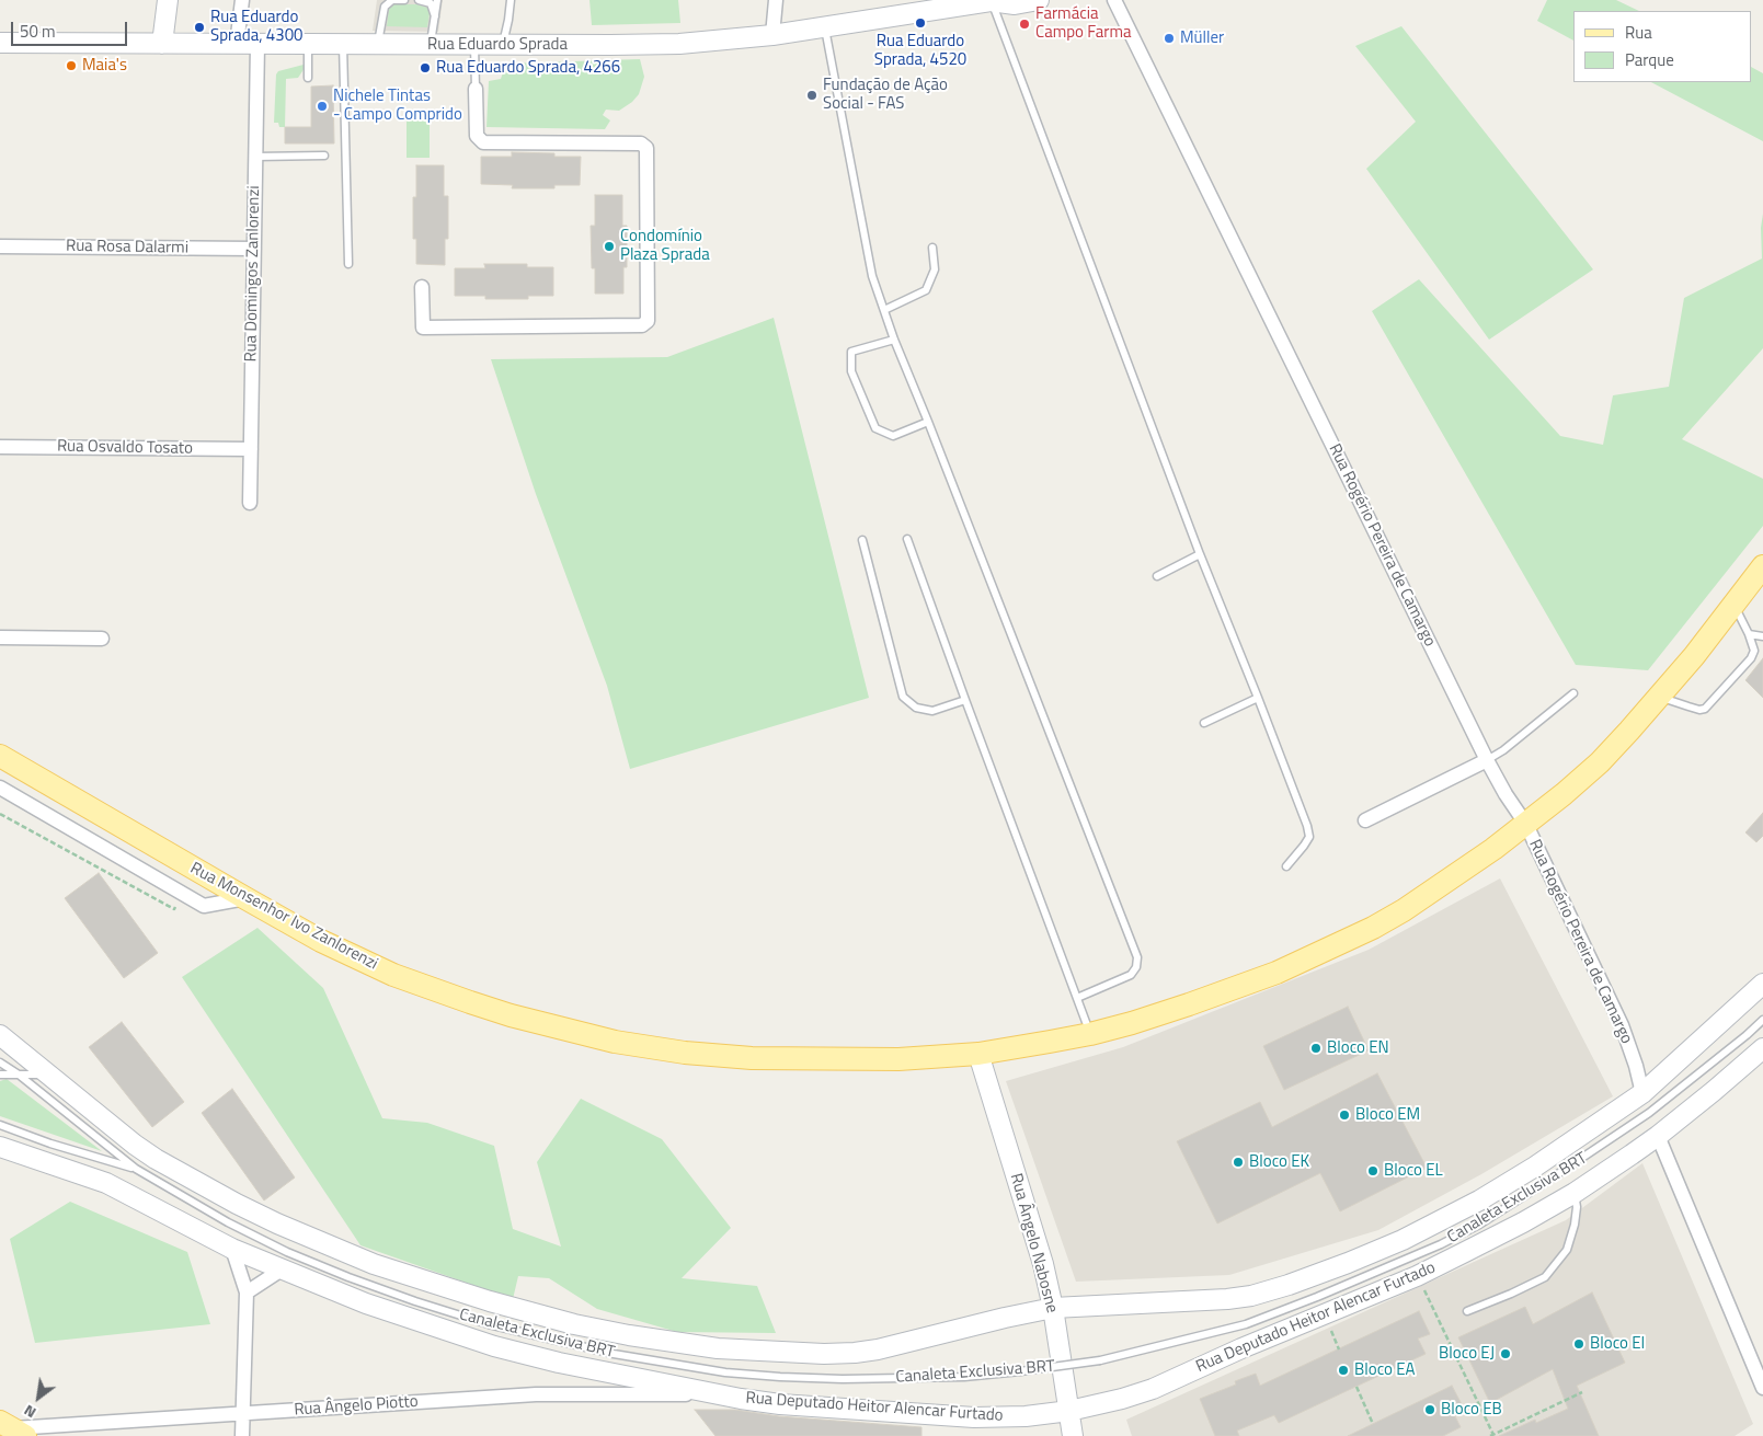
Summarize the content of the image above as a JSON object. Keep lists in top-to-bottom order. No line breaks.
{"streets":{"main road":["Rua Monsenhor Ivo Zanlorenzi"],"street":["Rua Eduardo Sprada","Rua Rosa Dalarmi","Rua Domingos Zanlorenzi","Rua Osvaldo Tosato","Rua Rogério Pereira de Camargo","Rua Ângelo Nabosne","Rua Deputado Heitor Alencar Furtado","Rua Ângelo Piotto"],"lane":["Canaleta Exclusiva BRT"]},"crossings":[["Rua Eduardo Sprada","Rua Domingos Zanlorenzi"],["Rua Rosa Dalarmi","Rua Domingos Zanlorenzi"],["Rua Domingos Zanlorenzi","Rua Osvaldo Tosato"],["Rua Rogério Pereira de Camargo","Rua Monsenhor Ivo Zanlorenzi"],["Rua Monsenhor Ivo Zanlorenzi","Rua Ângelo Nabosne"],["Rua Ângelo Nabosne","Rua Deputado Heitor Alencar Furtado"],["Rua Deputado Heitor Alencar Furtado","Rua Ângelo Piotto"]],"places":["Rua Eduardo Sprada, 4520","Farmácia Campo Farma","Rua Eduardo Sprada, 4300","Müller","Maia's","Rua Eduardo Sprada, 4266","Fundação de Ação Social - FAS","Nichele Tintas - Campo Comprido","Condomínio Plaza Sprada","Bloco EN","Bloco EM","Bloco EK","Bloco EL","Bloco EI","Bloco EJ","Bloco EA","Bloco EB"],"legend":["Rua","Parque"],"scale_bar":"50 m","north":"bottom left"}
